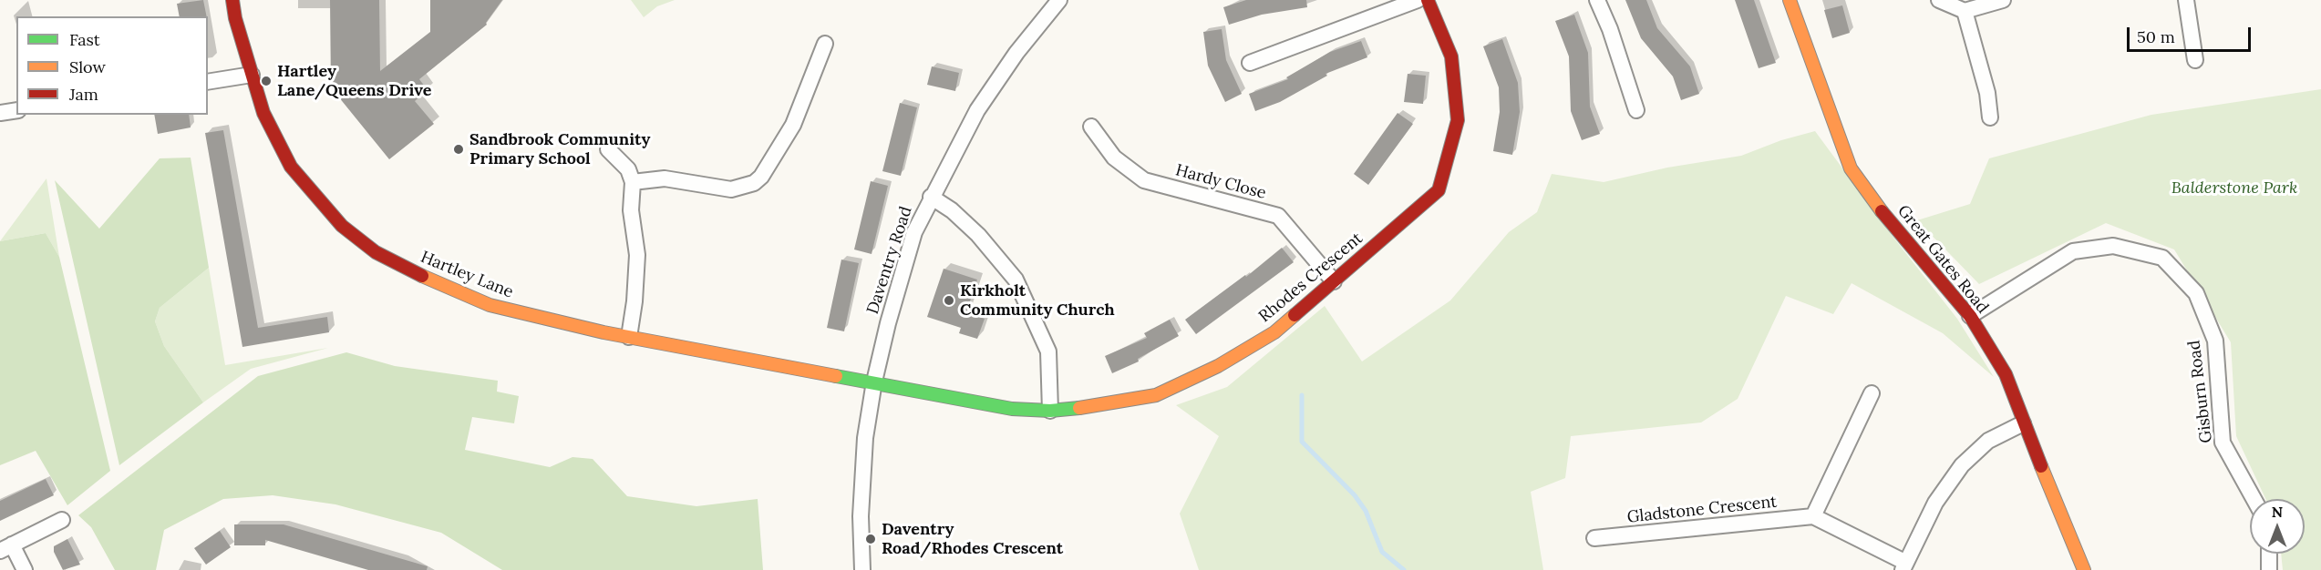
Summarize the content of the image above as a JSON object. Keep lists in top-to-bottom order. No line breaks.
{"streets":{"street":["Hardy Close","Great Gates Road","Daventry Road","Hartley Lane","Rhodes Crescent","Gisburn Road","Gladstone Crescent"]},"crossings":[["Hardy Close","Rhodes Crescent"],["Great Gates Road","Gisburn Road"],["Daventry Road","Hartley Lane"],["Daventry Road","Rhodes Crescent"],["Hartley Lane","Rhodes Crescent"]],"parks":["Balderstone Park"],"places":["Hartley Lane/Queens Drive","Sandbrook Community Primary School","Kirkholt Community Church","Daventry Road/Rhodes Crescent"],"legend":["Fast","Slow","Jam"],"scale_bar":"50 m","north":"top"}
